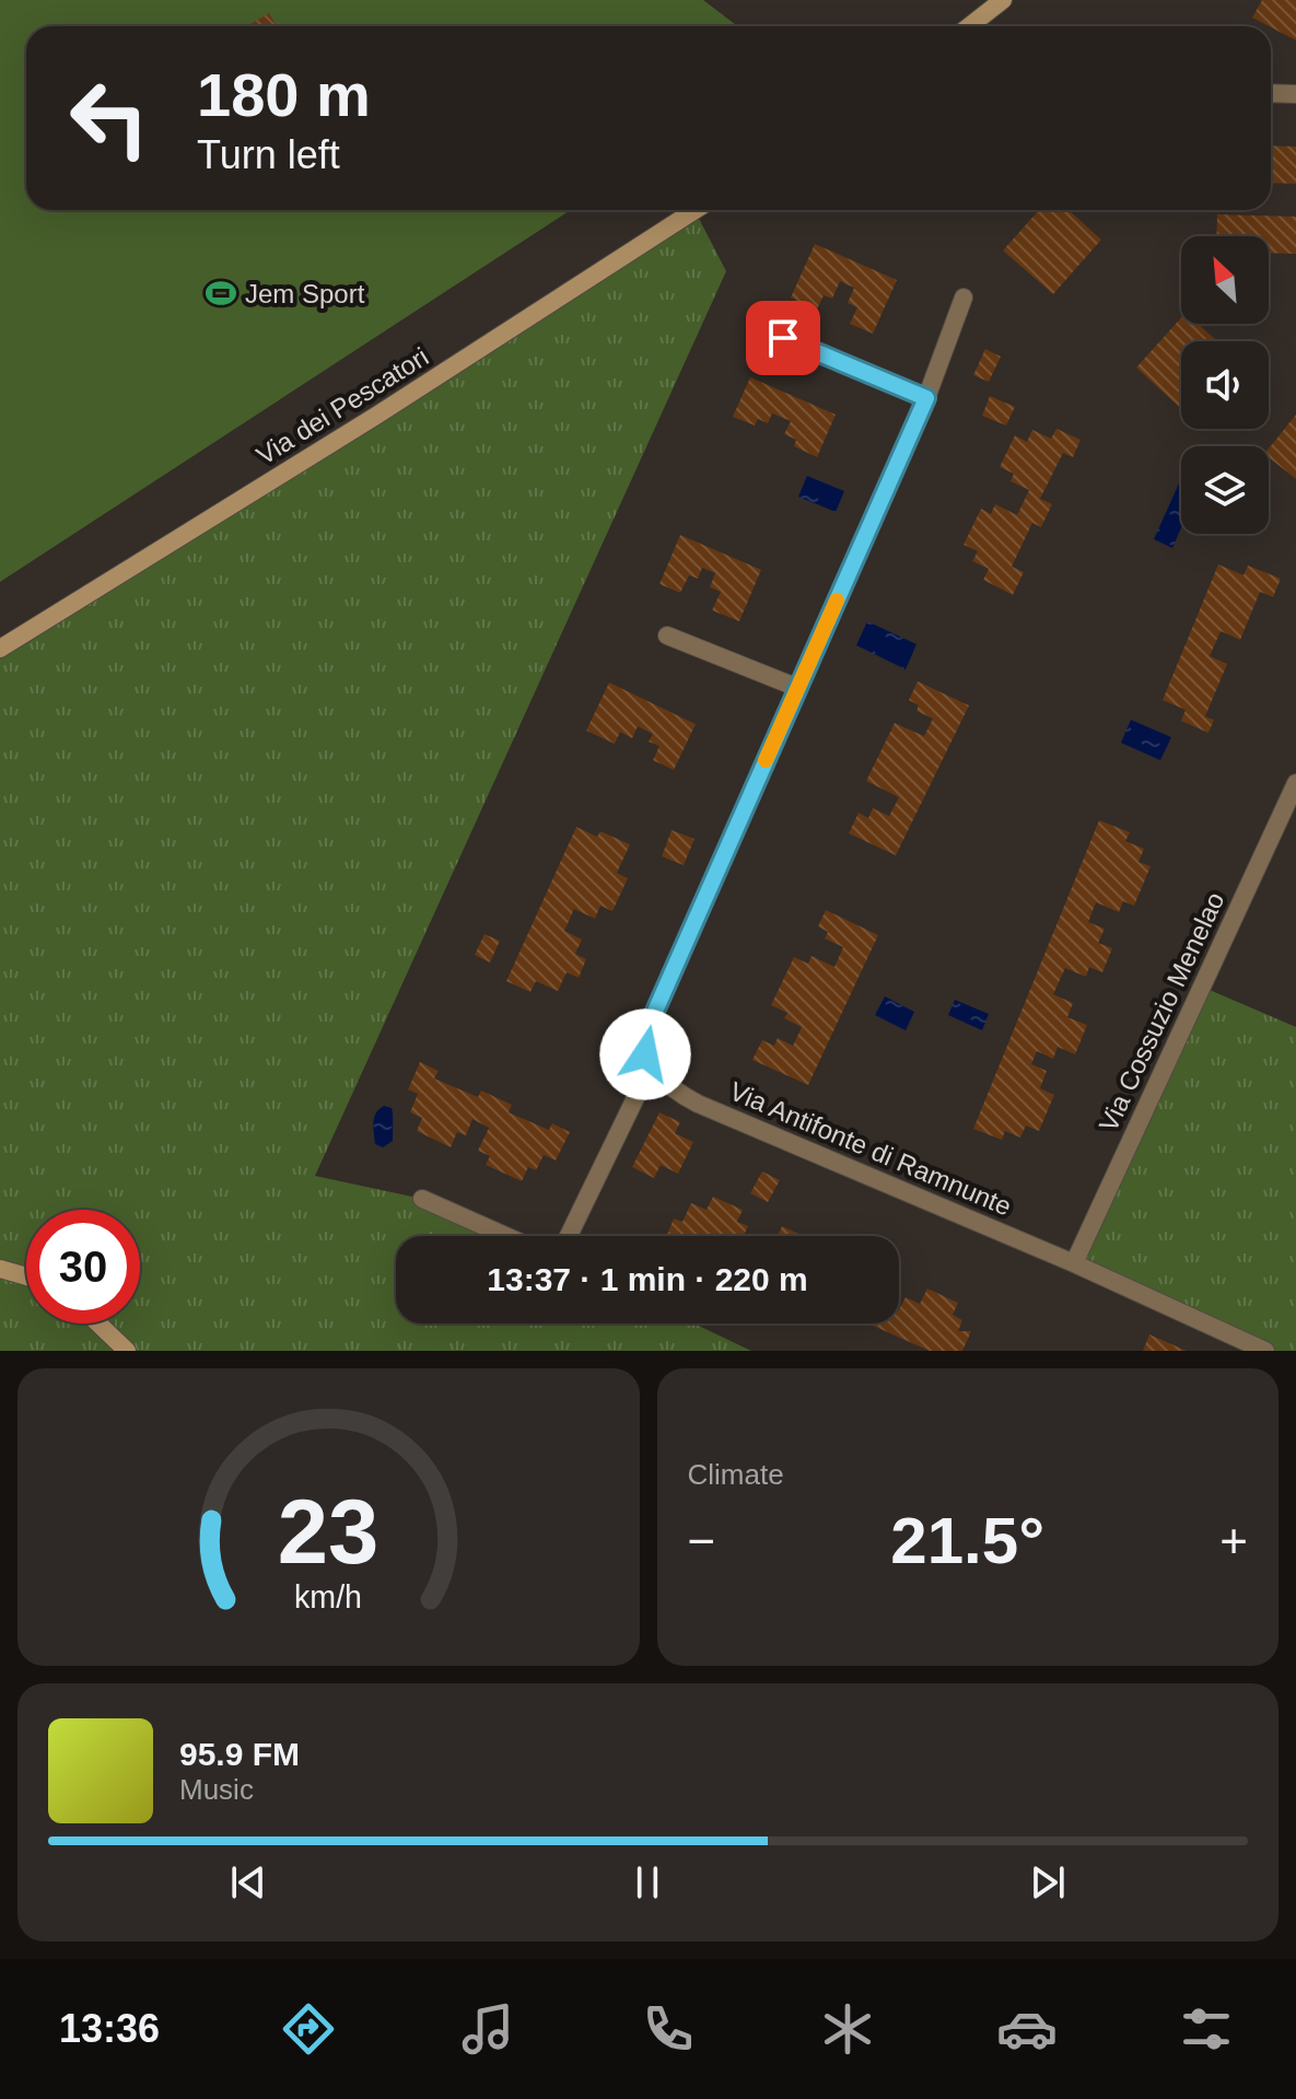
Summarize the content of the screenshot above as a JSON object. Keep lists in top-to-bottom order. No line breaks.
{"streets":{"street":["Via dei Pescatori","Via Cossuzio Menelao","Via Antifonte di Ramnunte"]},"crossings":[["Via Cossuzio Menelao","Via Antifonte di Ramnunte"]],"places":{"sports":["Jem Sport"]},"north":"top left","page":{"turn":["180 m","Turn left"],"limit":"30","trip":"13:37 · 1 min · 220 m","tile":"Climate","heat":["−","21.5°","+"],"song":["95.9 FM","Music"],"tabs":"13:36","gauge":["23","km/h"]}}
